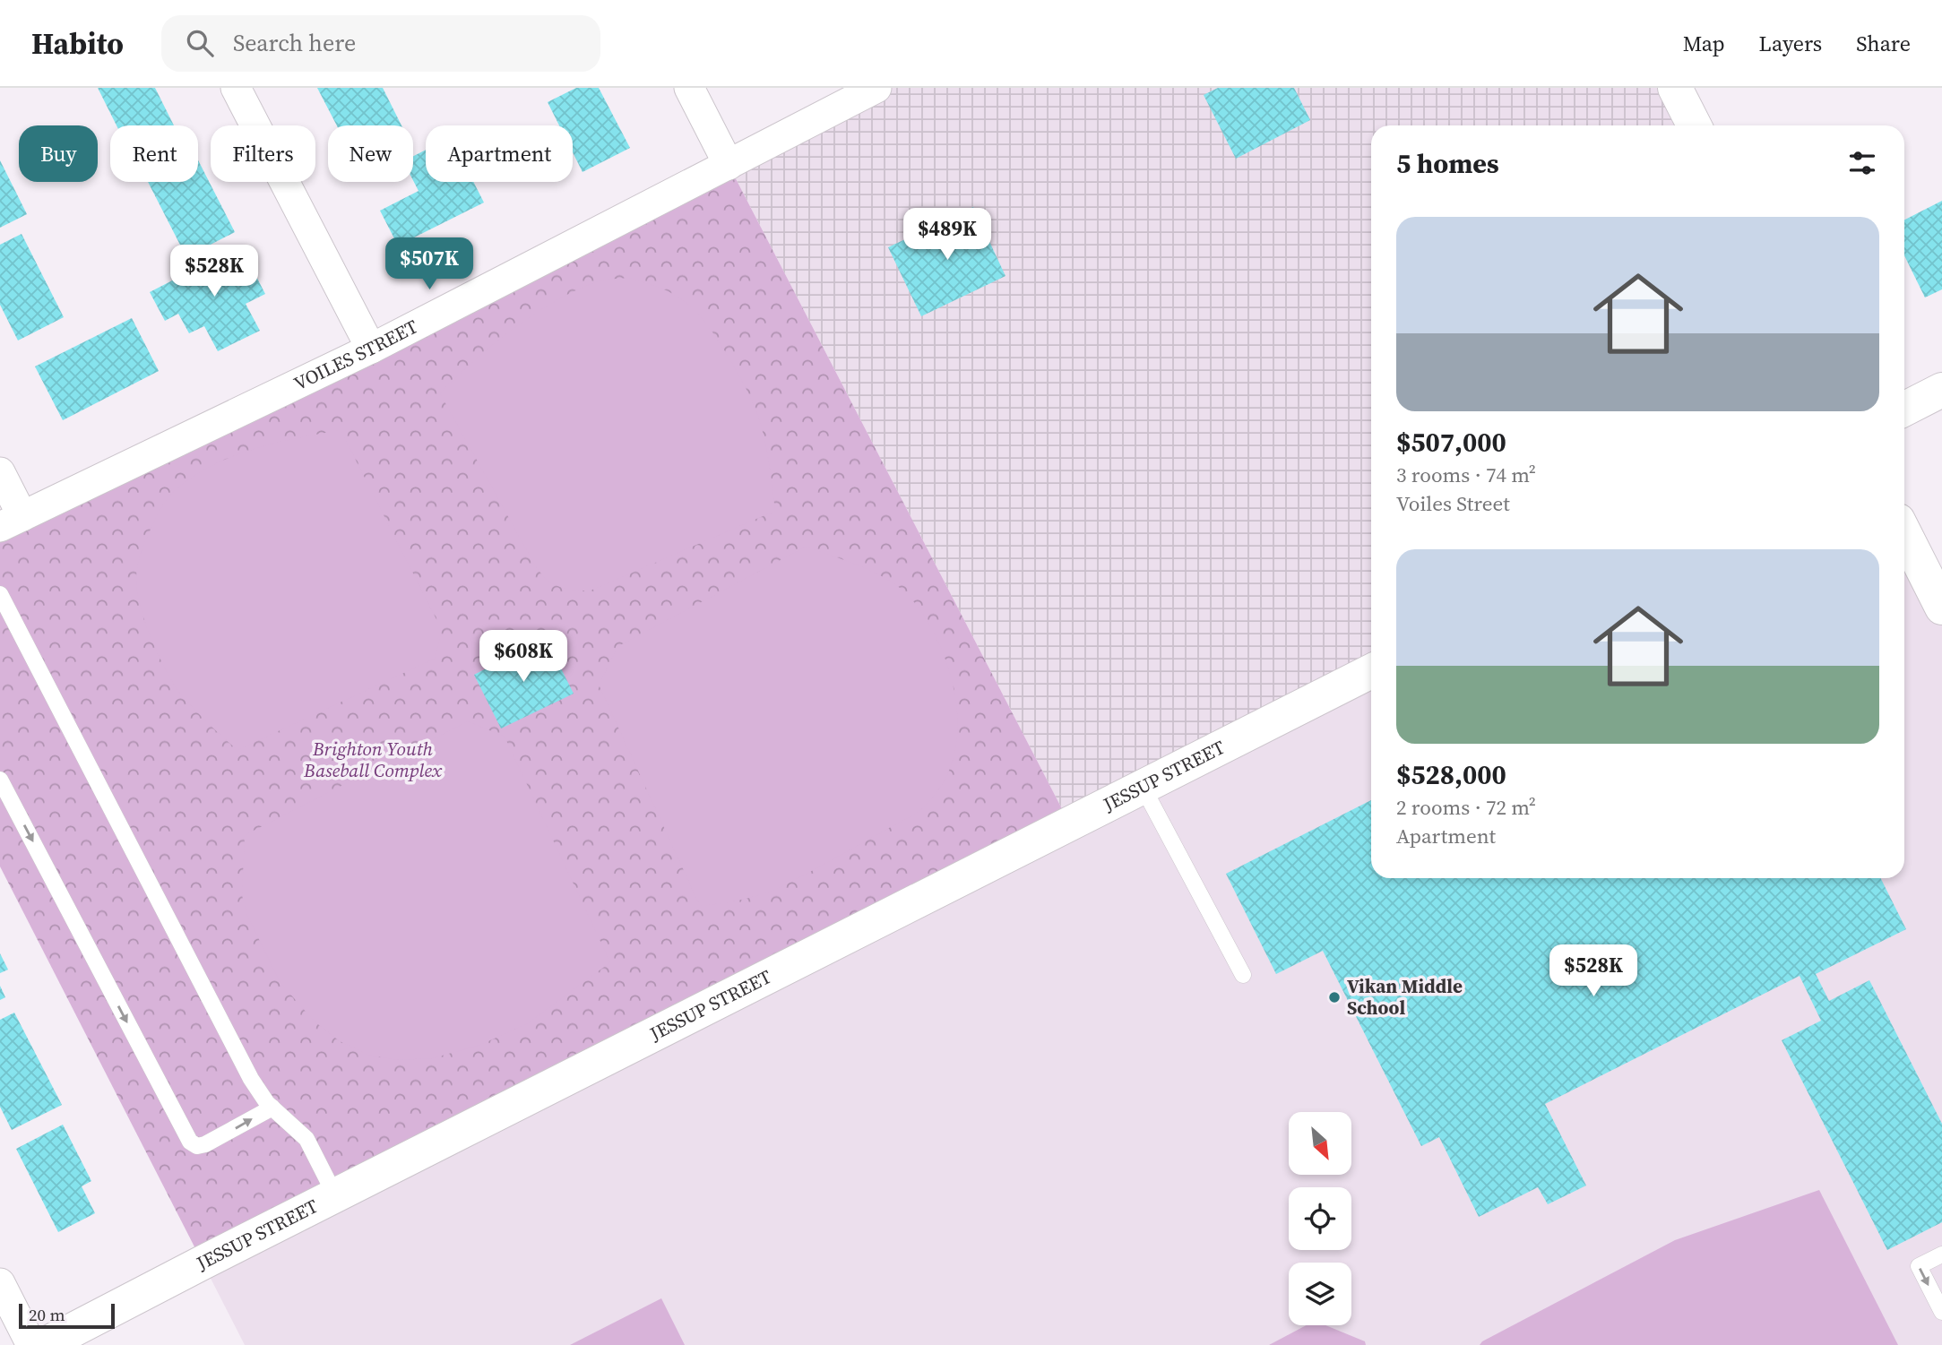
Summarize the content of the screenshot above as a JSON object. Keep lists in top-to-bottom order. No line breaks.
{"streets":{"street":["VOILES STREET","JESSUP STREET"]},"parks":["Brighton Youth Baseball Complex"],"places":["Vikan Middle School"],"scale_bar":"20 m","north":"bottom right","page":{"header":"Habito","search":"Search here","nav":["Map","Layers","Share"],"chip":["Buy","Rent","Filters","New","Apartment"],"heading":"5 homes","list":[{"name":"$507,000","note":"3 rooms · 74 m² · Voiles Street"},{"name":"$528,000","note":"2 rooms · 72 m² · Apartment"}],"price":["$489K","$507K","$528K","$608K","$528K"],"scale":"20 m"}}
